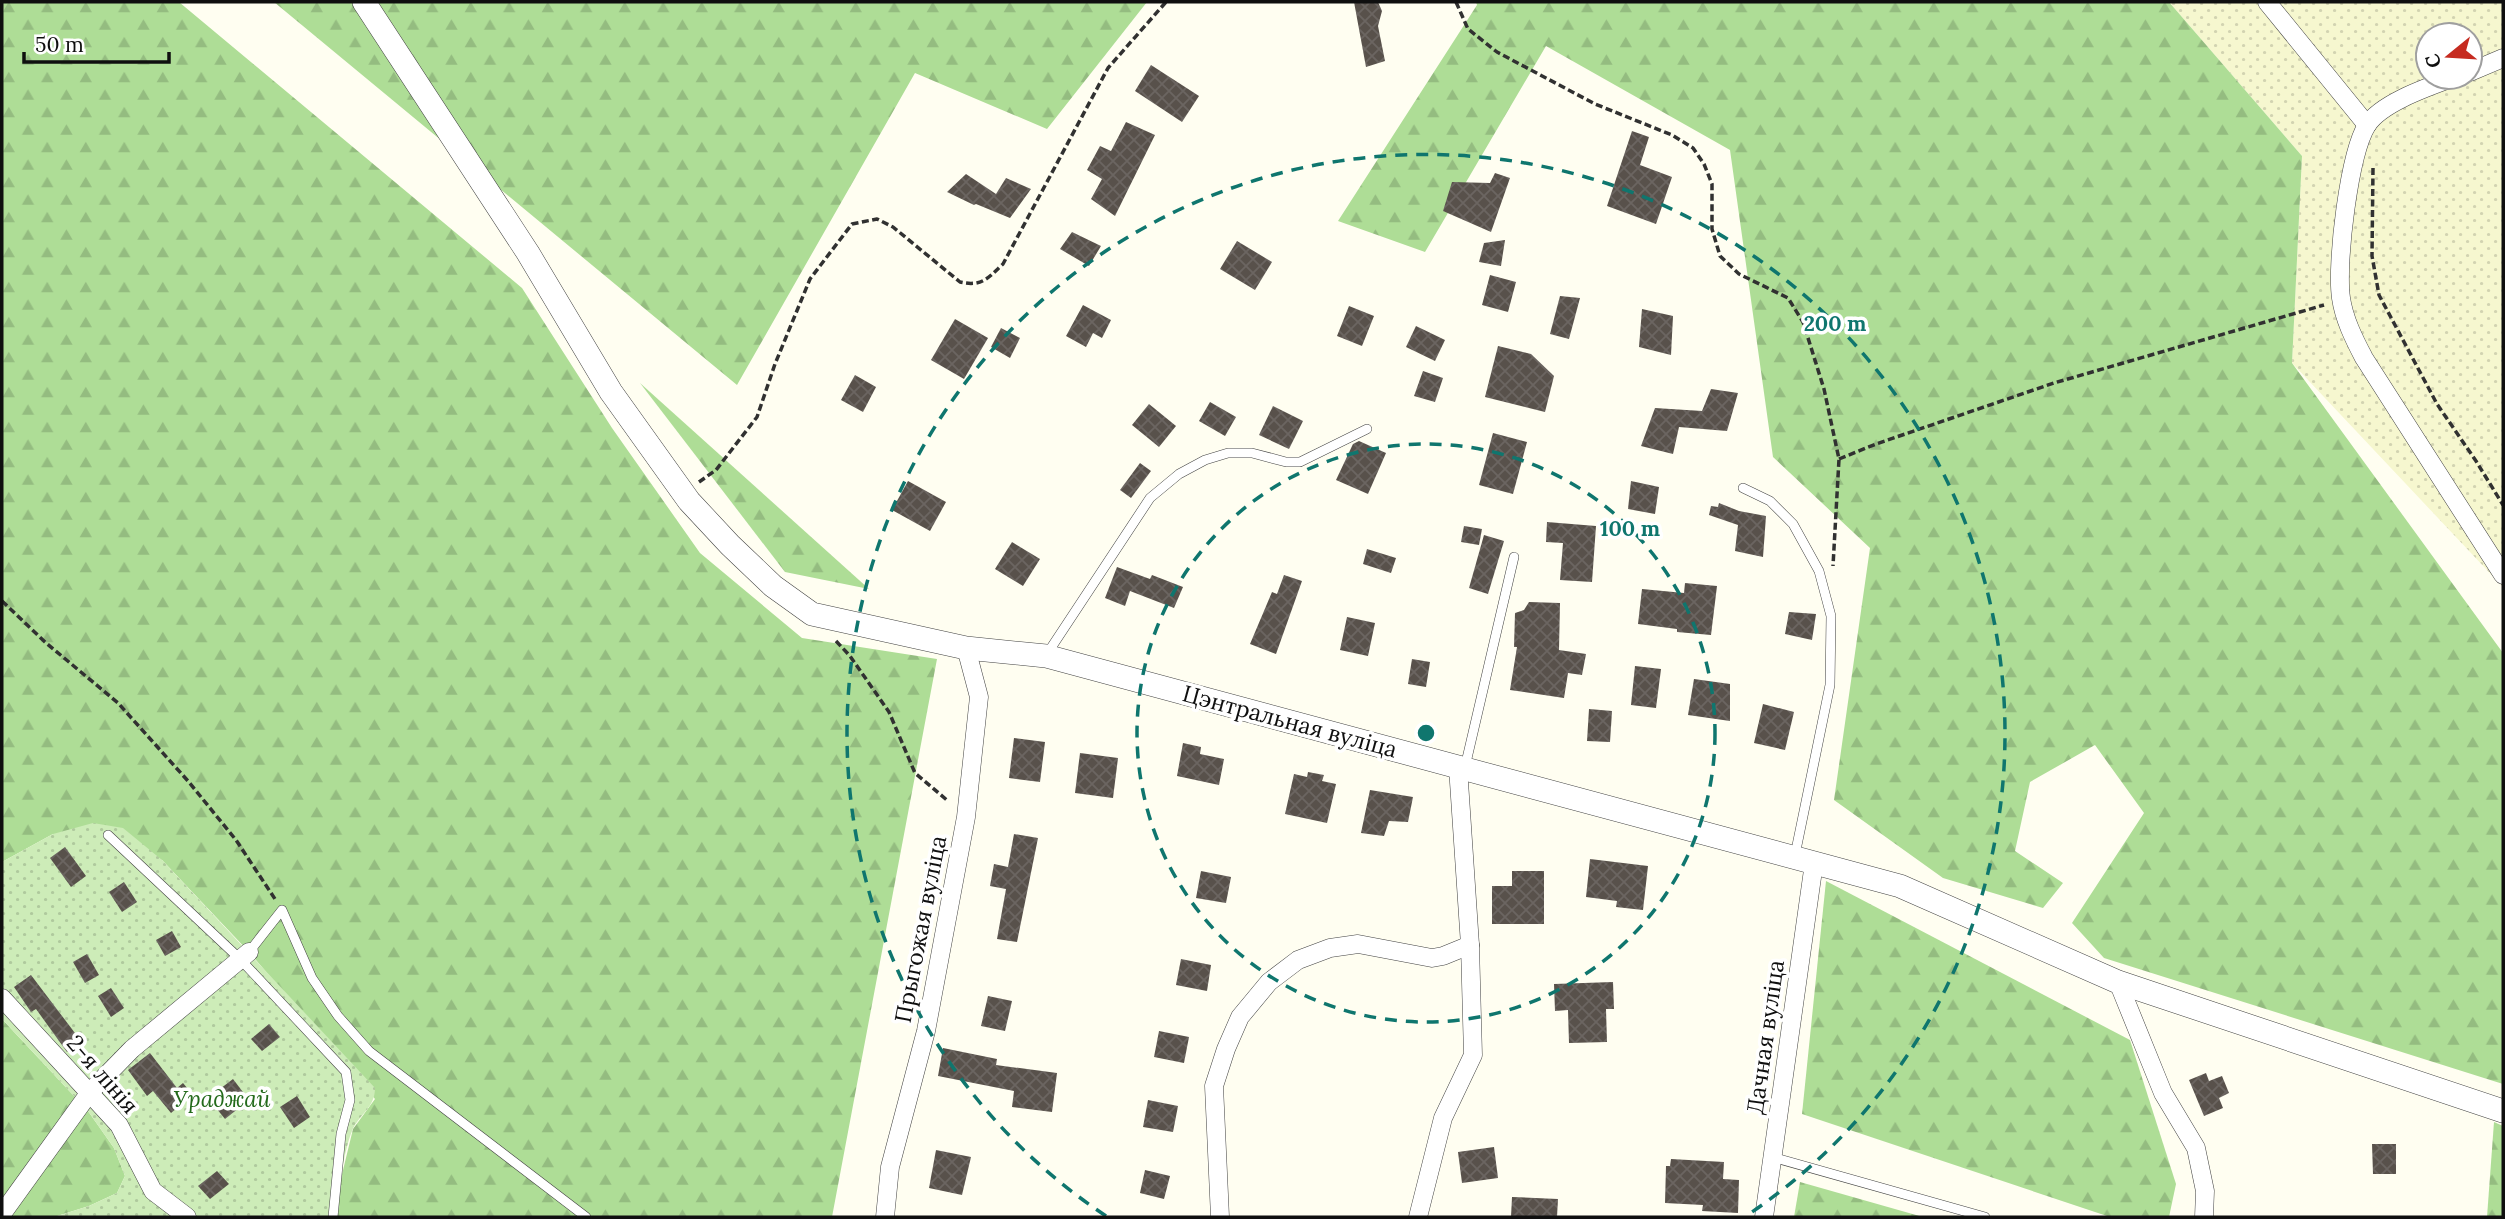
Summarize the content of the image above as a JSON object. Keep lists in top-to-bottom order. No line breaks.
{"streets":{"street":["Цэнтральная вуліца","Прыгожая вуліца","Дачная вуліца","2-я лінія"]},"crossings":[["Цэнтральная вуліца","Прыгожая вуліца"],["Цэнтральная вуліца","Дачная вуліца"]],"parks":["Ураджай"],"scale_bar":"50 m","north":"left","rings":["200 m","100 m"]}
